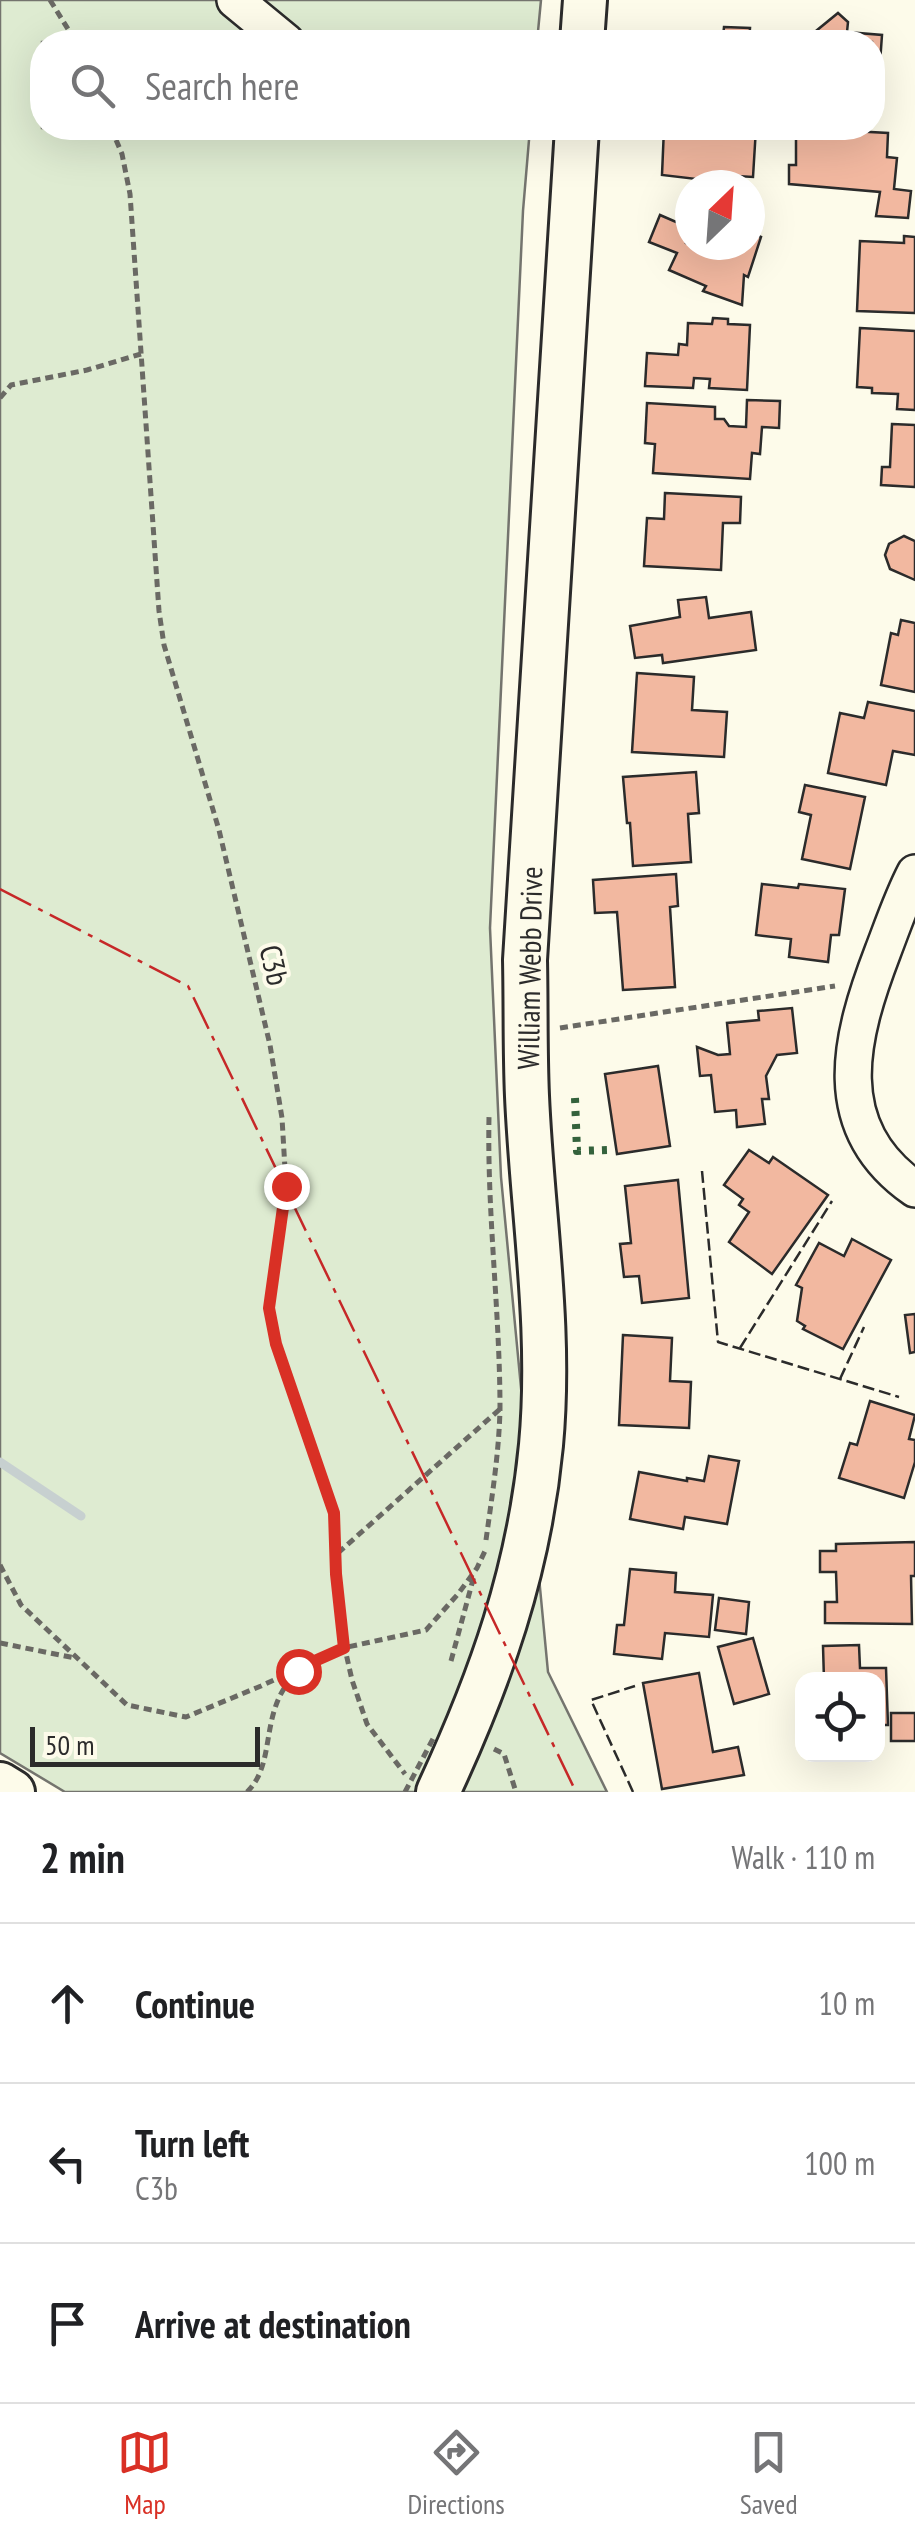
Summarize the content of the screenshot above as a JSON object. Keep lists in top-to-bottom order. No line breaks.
{"streets":{"main road":["William Webb Drive"],"path":["C3b"]},"scale_bar":"50 m","north":"top right","page":{"search":"Search here","scale":"50 m","heading":["2 min","Walk · 110 m"],"list":[["Continue","10 m"],["Turn left","C3b","100 m"],"Arrive at destination"],"nav":["Map","Directions","Saved"]}}
